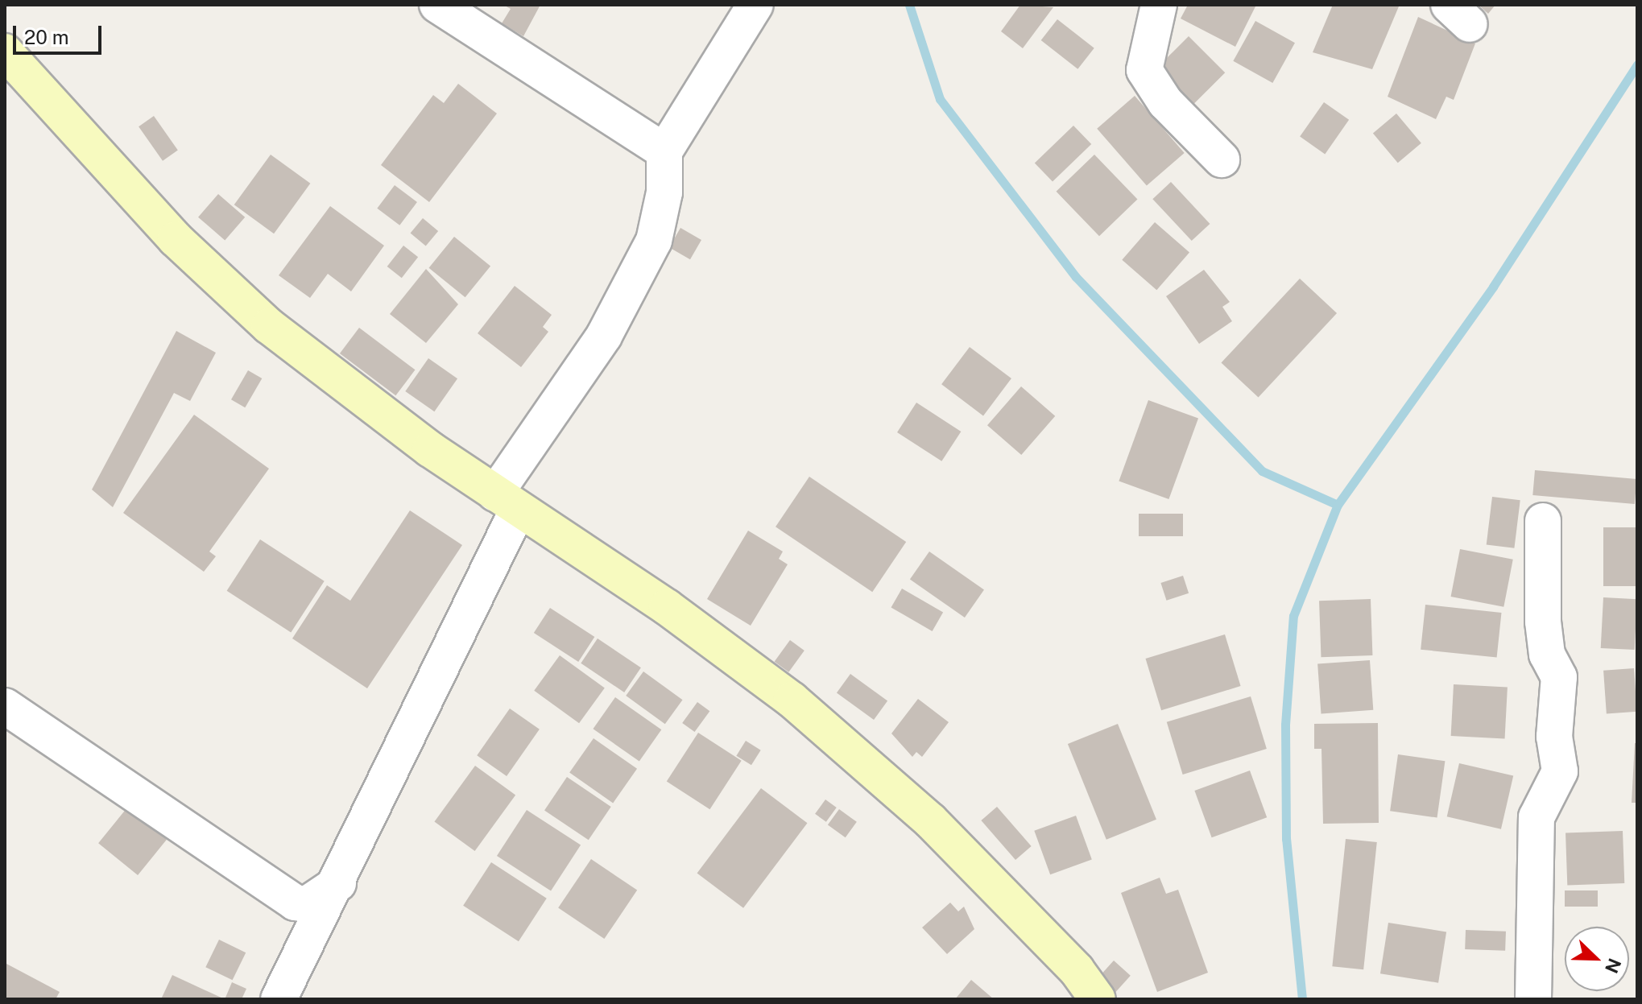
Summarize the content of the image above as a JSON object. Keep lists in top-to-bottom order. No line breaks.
{"scale_bar":"20 m","north":"bottom right"}
